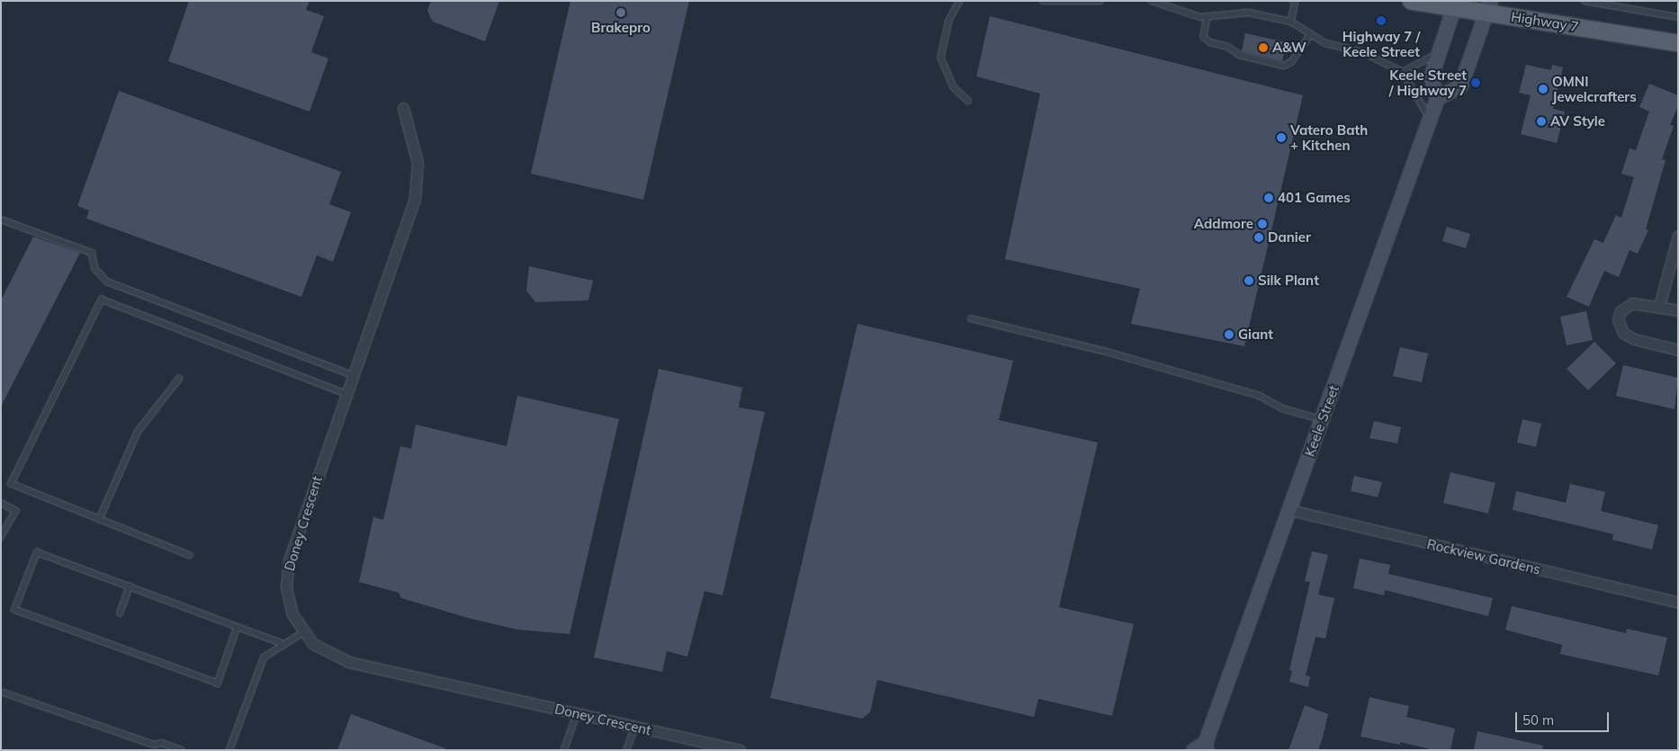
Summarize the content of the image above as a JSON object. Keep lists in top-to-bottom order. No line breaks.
{"streets":{"main road":["Highway 7","Keele Street"],"street":["Doney Crescent","Rockview Gardens"]},"crossings":[["Keele Street","Rockview Gardens"]],"places":["Brakepro","Highway 7 / Keele Street","A&W","Keele Street / Highway 7","OMNI Jewelcrafters","AV Style","Vatero Bath + Kitchen","401 Games","Addmore","Danier","Silk Plant","Giant"],"scale_bar":"50 m"}
